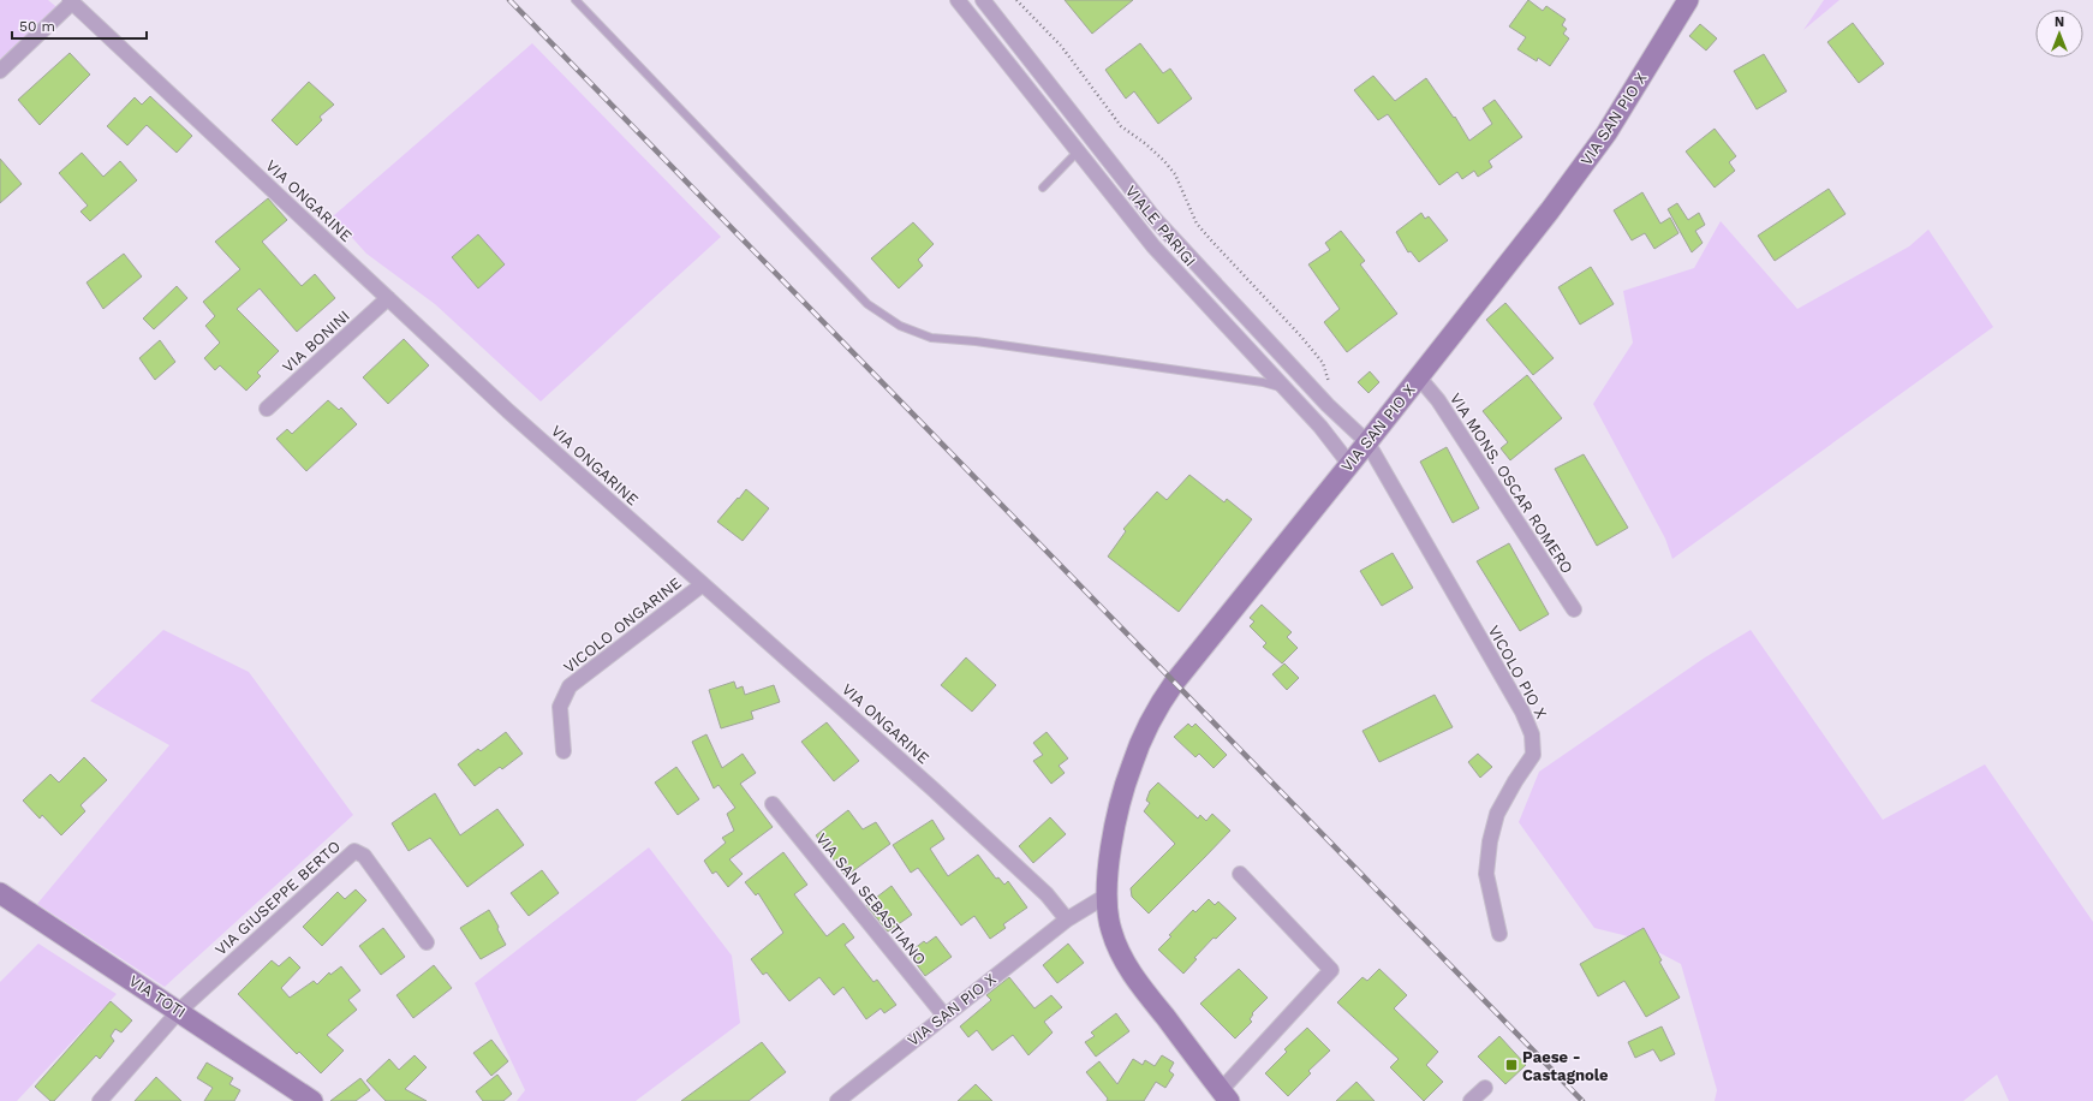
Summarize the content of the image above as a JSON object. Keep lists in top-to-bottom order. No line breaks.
{"streets":{"street":["VIA SAN PIO X","VIA ONGARINE","VIALE PARIGI","VIA BONINI","VIA MONS. OSCAR ROMERO","VICOLO ONGARINE","VICOLO PIO X","VIA GIUSEPPE BERTO","VIA SAN SEBASTIANO","VIA TOTI"]},"crossings":[["VIA SAN PIO X","VIA ONGARINE"],["VIA SAN PIO X","VIALE PARIGI"],["VIA SAN PIO X","VIA MONS. OSCAR ROMERO"],["VIA SAN PIO X","VICOLO PIO X"],["VIA SAN PIO X","VIA SAN SEBASTIANO"],["VIA ONGARINE","VIA BONINI"],["VIA ONGARINE","VICOLO ONGARINE"],["VIALE PARIGI","VICOLO PIO X"],["VIA GIUSEPPE BERTO","VIA TOTI"]],"places":{"transit":["Paese - Castagnole"]},"scale_bar":"50 m","north":"top"}
